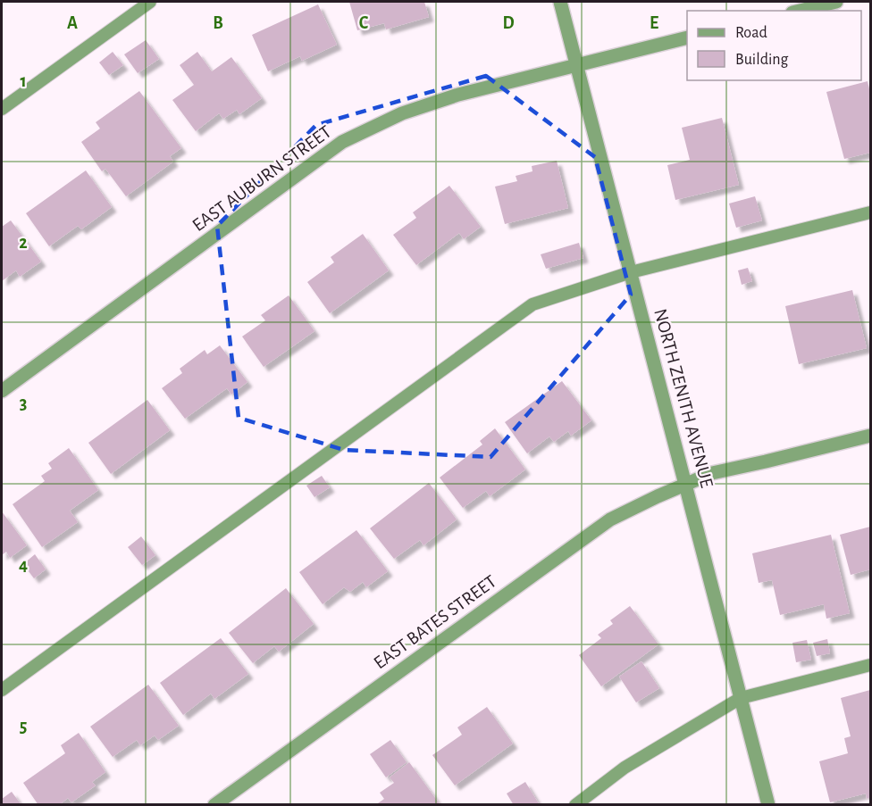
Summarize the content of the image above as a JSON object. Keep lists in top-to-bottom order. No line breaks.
{"streets":{"street":["EAST AUBURN STREET","NORTH ZENITH AVENUE","EAST BATES STREET"]},"crossings":[["EAST AUBURN STREET","NORTH ZENITH AVENUE"],["NORTH ZENITH AVENUE","EAST BATES STREET"]],"legend":["Road","Building"],"grid":{"columns":["A","B","C","D","E"],"rows":["1","2","3","4","5"]}}
